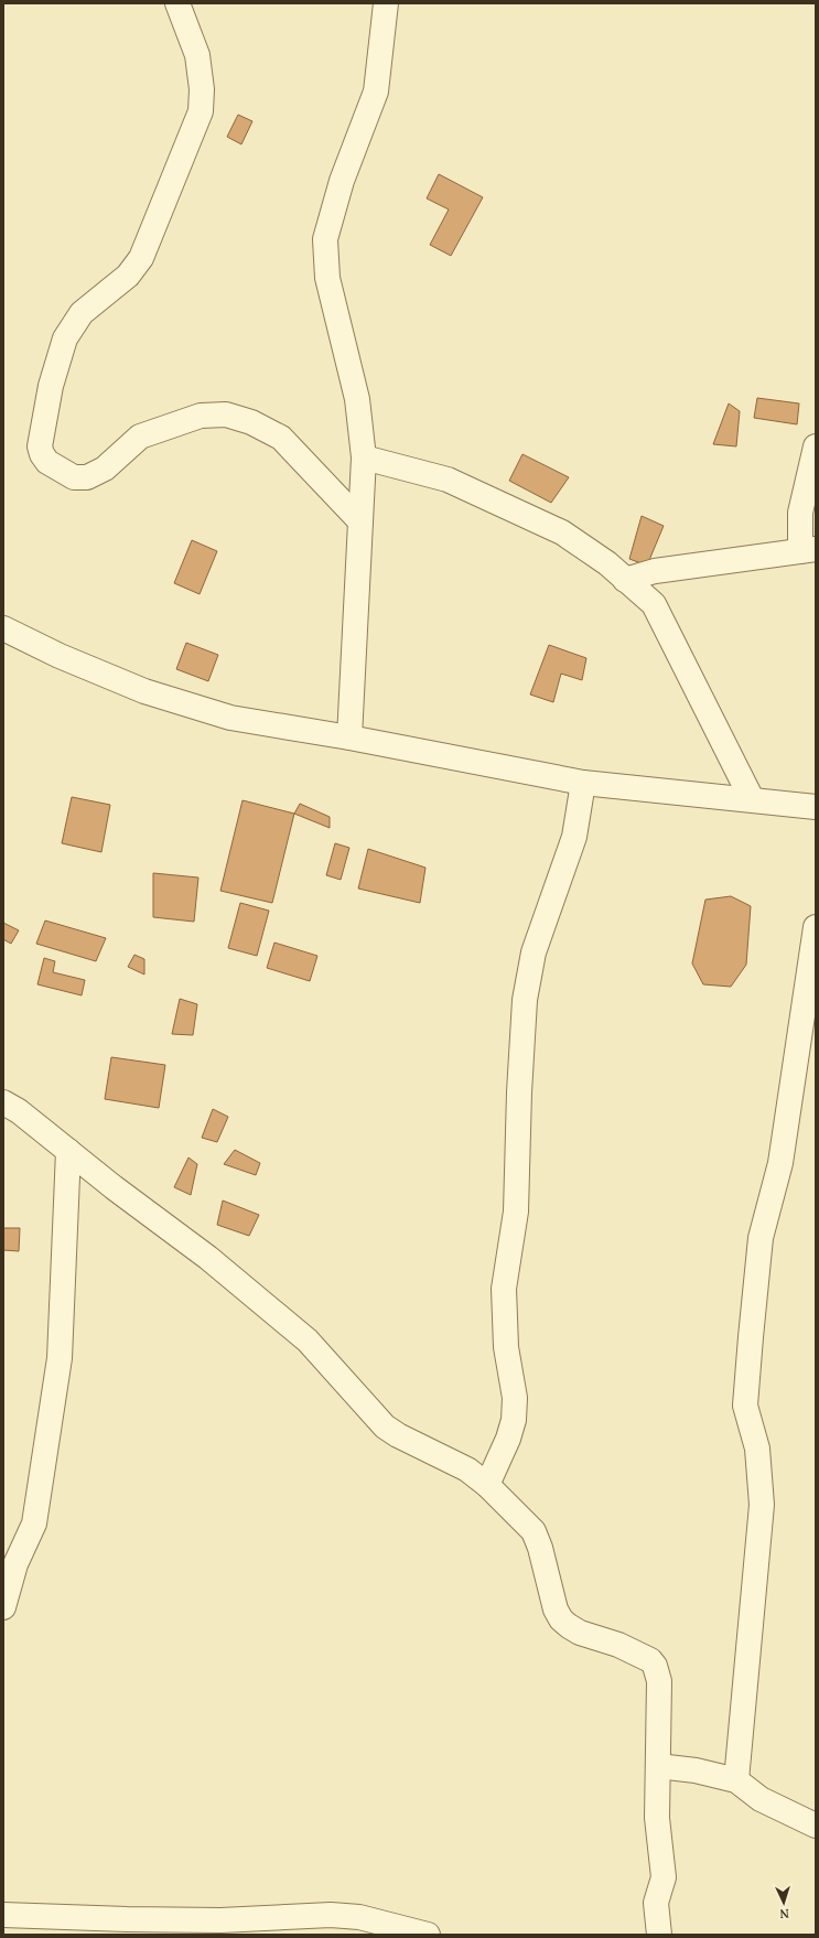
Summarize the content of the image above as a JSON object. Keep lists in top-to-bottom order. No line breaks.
{"north":"bottom"}
